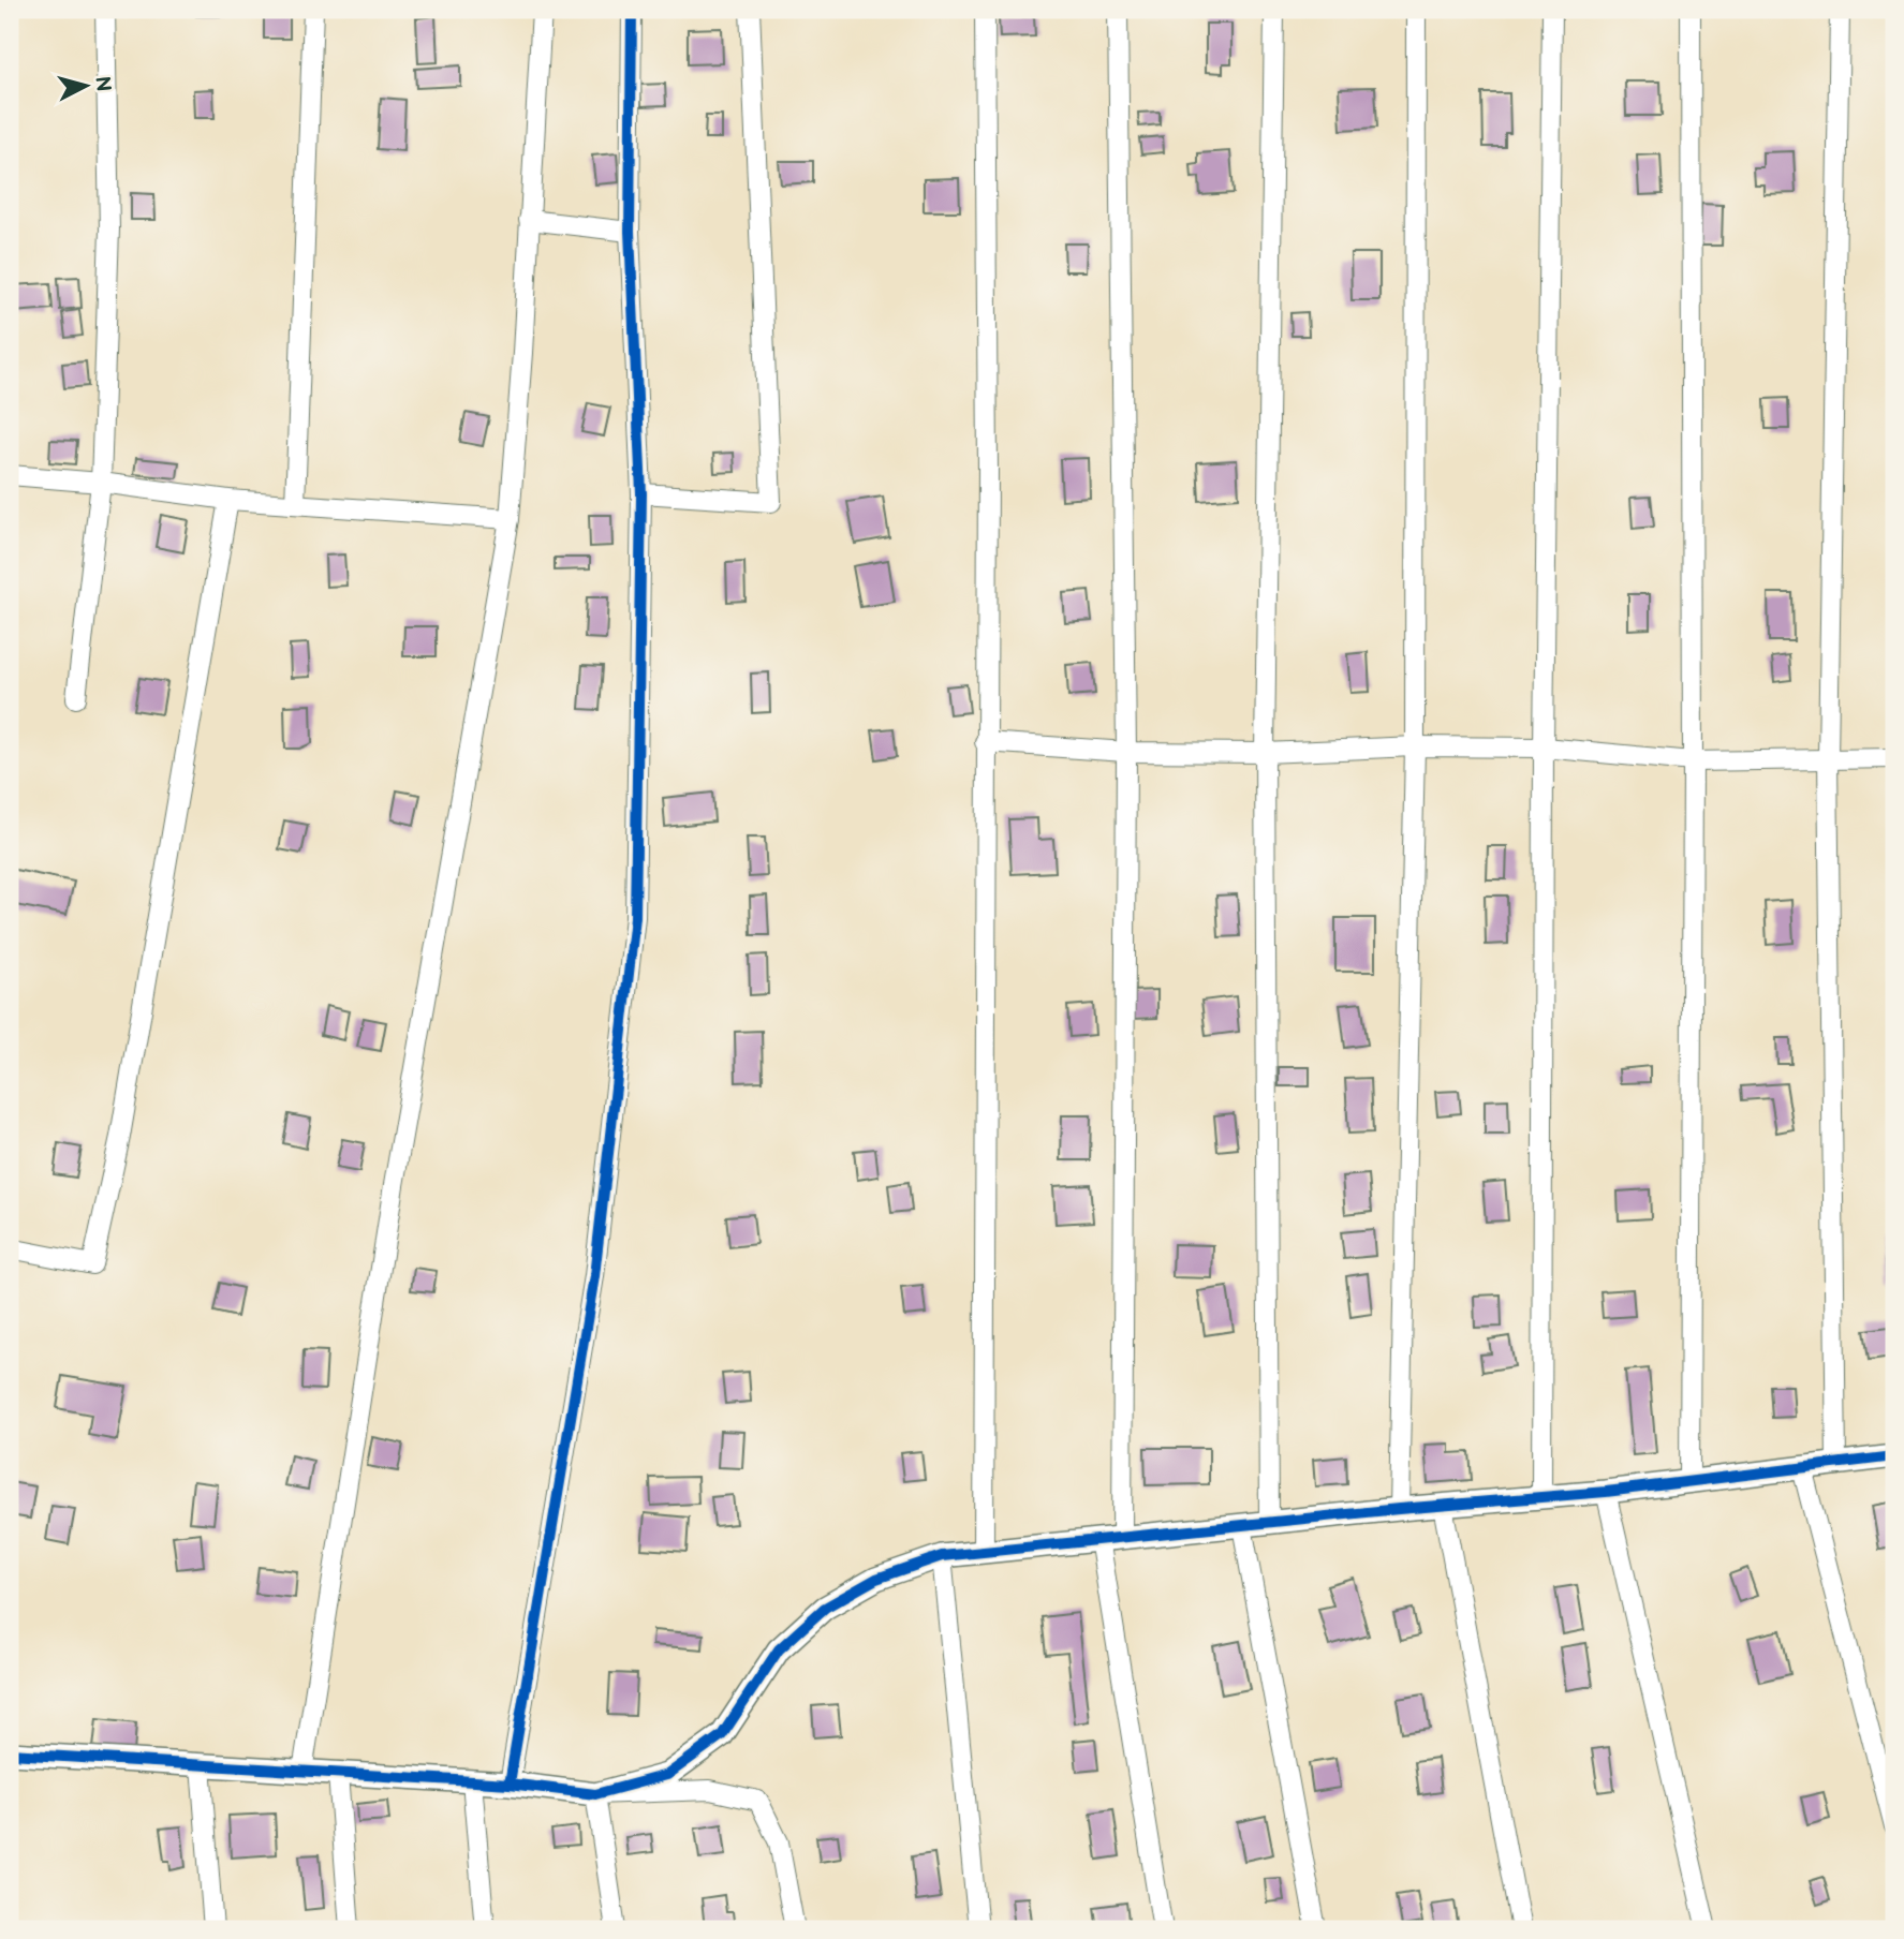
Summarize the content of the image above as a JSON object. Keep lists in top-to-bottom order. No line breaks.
{"north":"right"}
